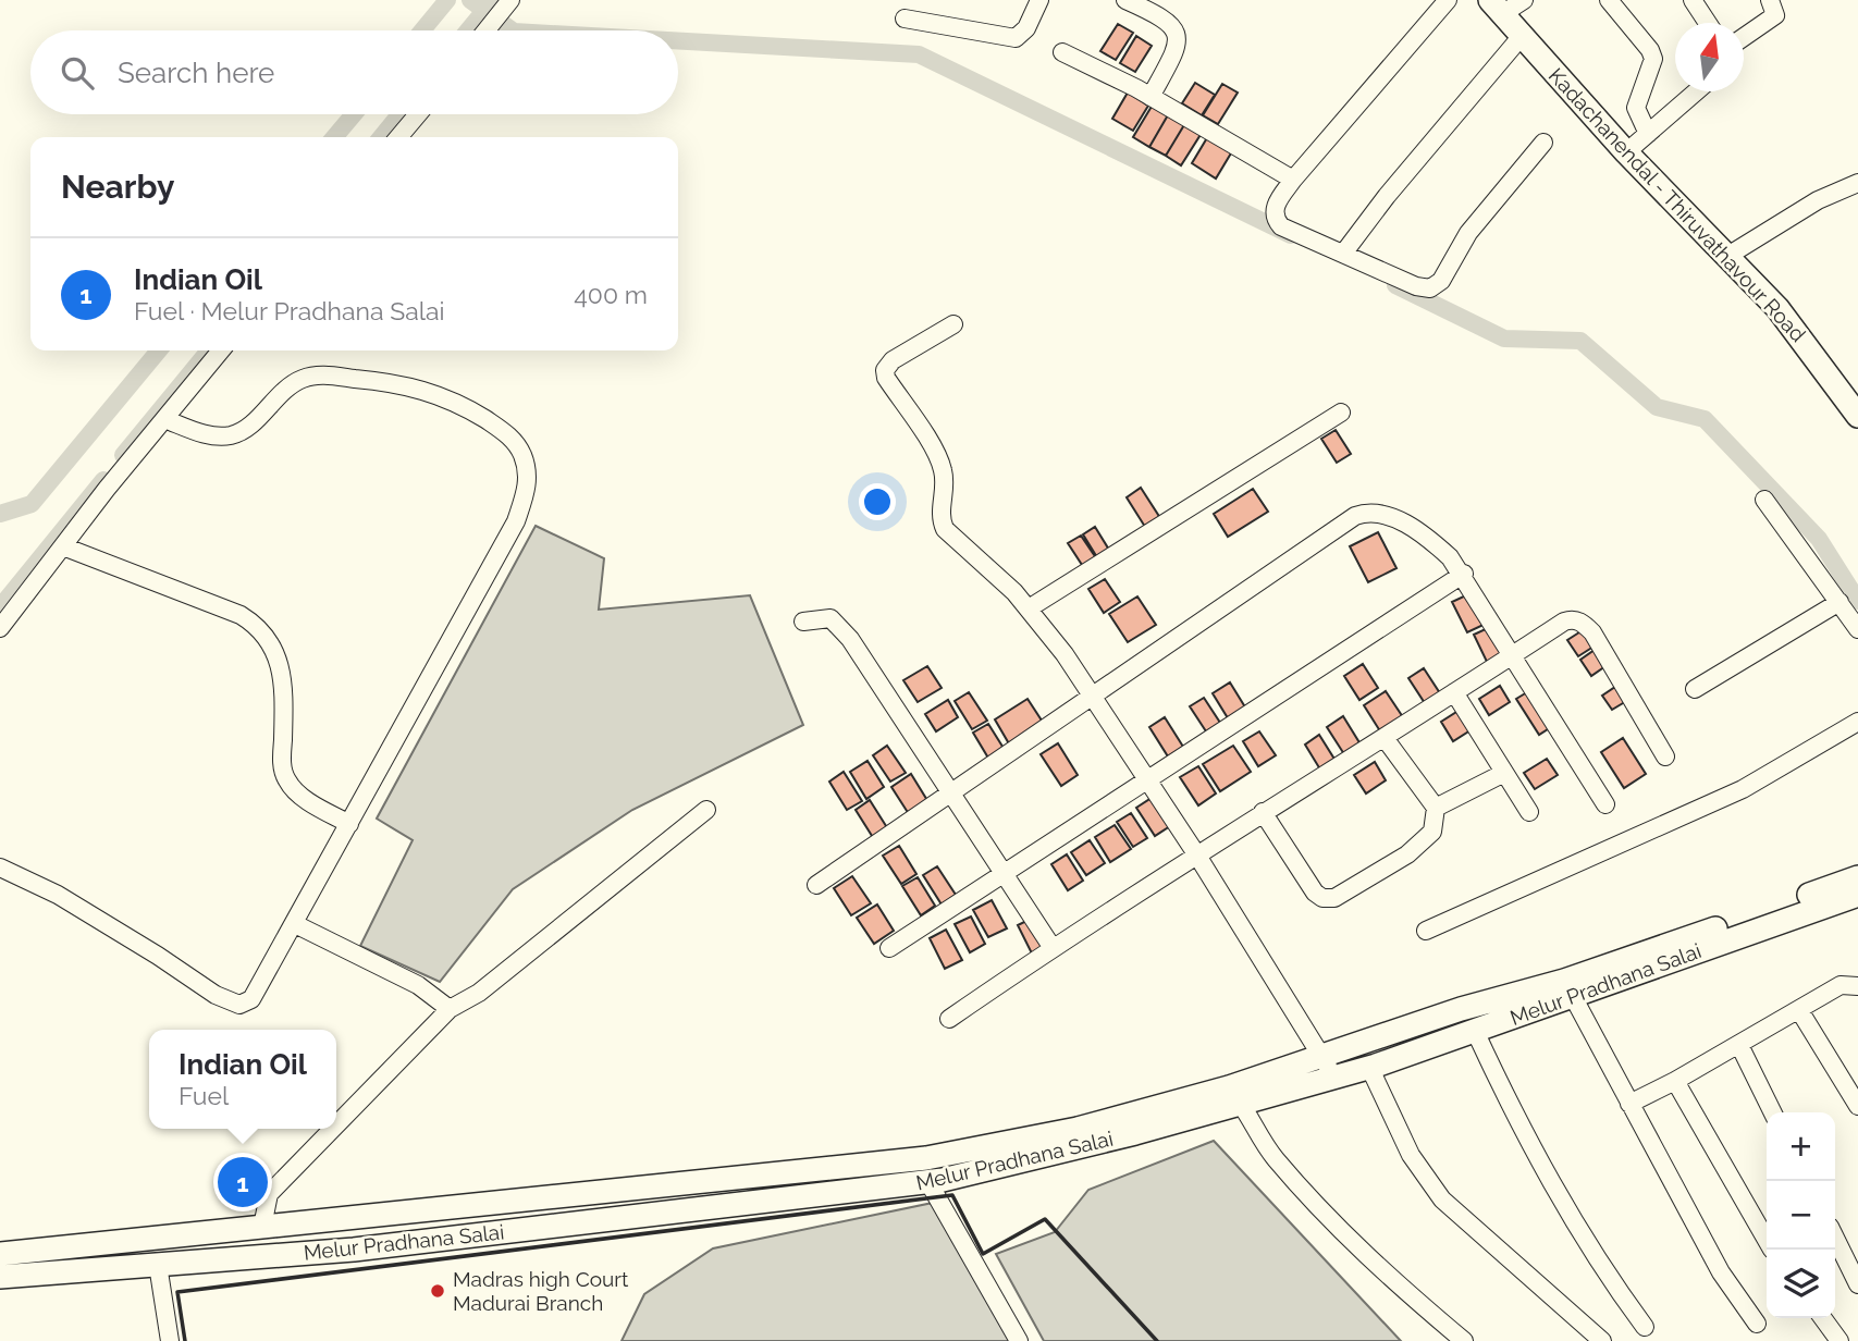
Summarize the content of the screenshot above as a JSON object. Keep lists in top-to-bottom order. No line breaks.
{"streets":{"main road":["Kadachanendal - Thiruvathavour Road","Melur Pradhana Salai"]},"places":["Madras high Court Madurai Branch"],"north":"top","page":{"search":"Search here","heading":"Nearby","list":[{"mark":"1","name":"Indian Oil","note":"Fuel · Melur Pradhana Salai","value":"400 m"}],"popup":["Indian Oil","Fuel"],"map_buttons":["+","−"],"pins":"1"}}
